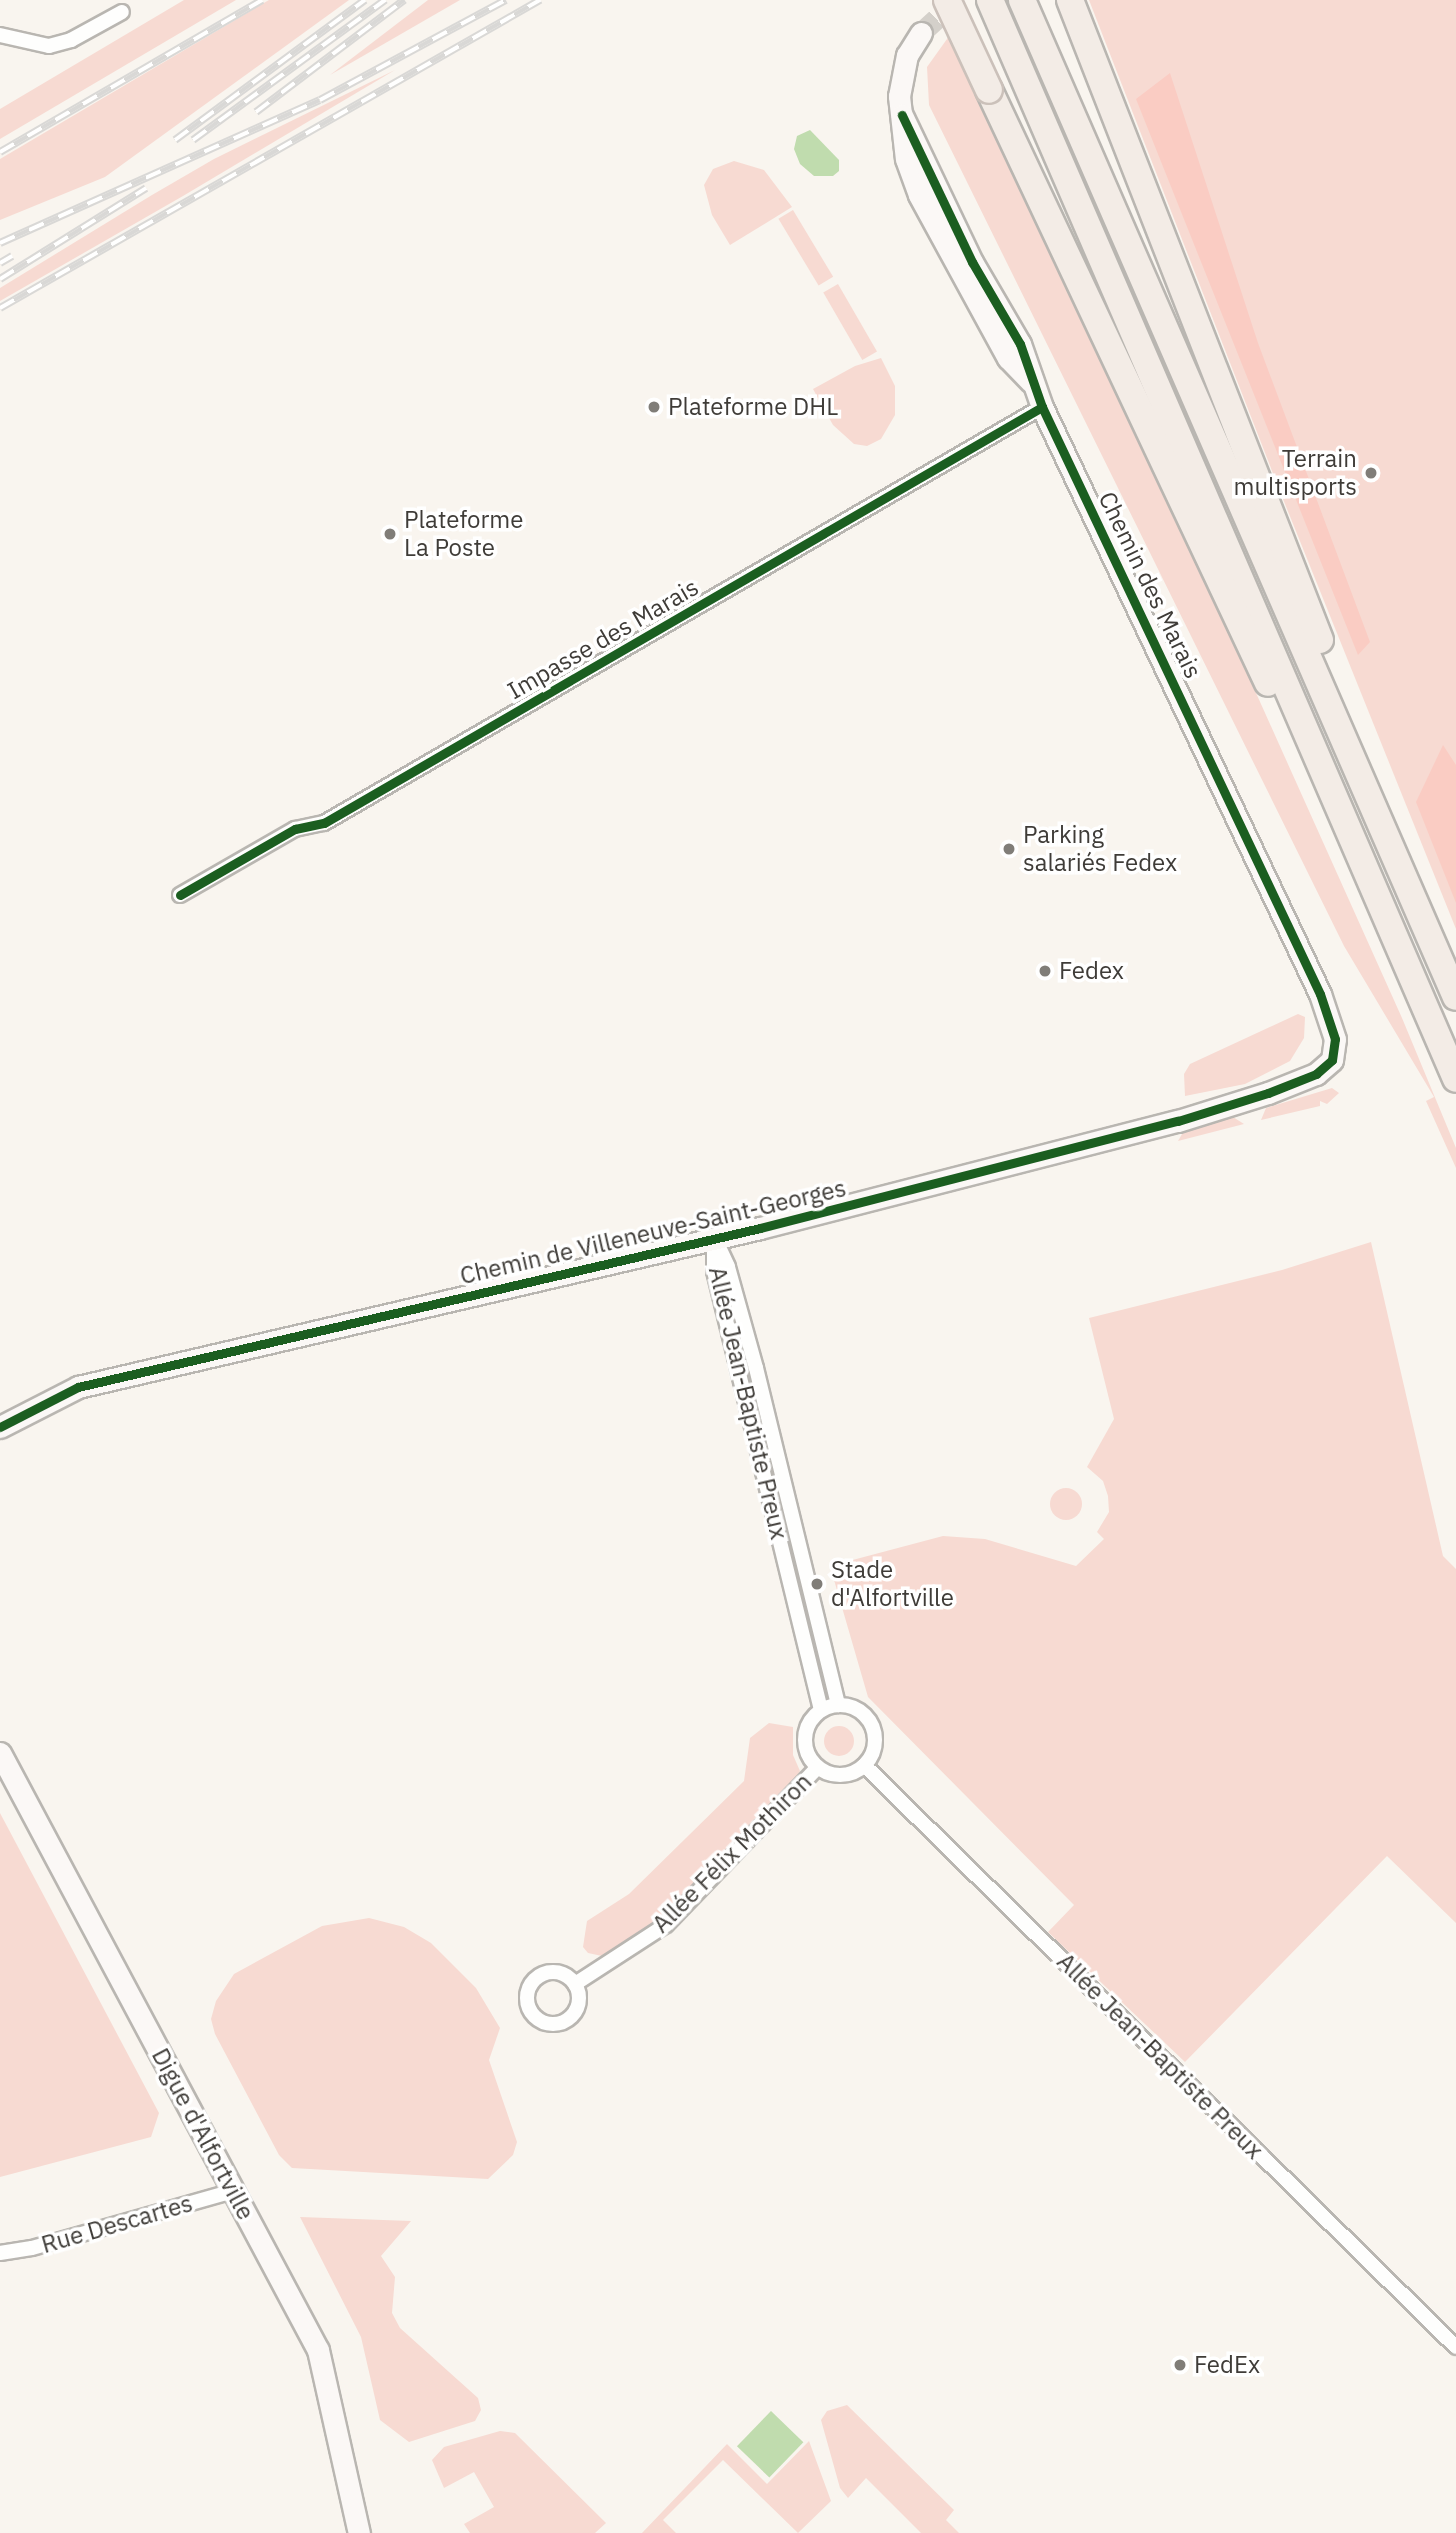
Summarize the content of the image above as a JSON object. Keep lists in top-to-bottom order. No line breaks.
{"streets":{"street":["Chemin des Marais","Impasse des Marais","Chemin de Villeneuve-Saint-Georges","Allée Jean-Baptiste Preux","Allée Félix Mothiron","Digue d'Alfortville","Rue Descartes"]},"crossings":[["Chemin des Marais","Impasse des Marais"],["Chemin des Marais","Chemin de Villeneuve-Saint-Georges"],["Chemin de Villeneuve-Saint-Georges","Allée Jean-Baptiste Preux"],["Allée Jean-Baptiste Preux","Allée Félix Mothiron"],["Digue d'Alfortville","Rue Descartes"]],"places":["Plateforme DHL","Terrain multisports","Plateforme La Poste","Parking salariés Fedex","Fedex","Stade d'Alfortville","FedEx"]}
